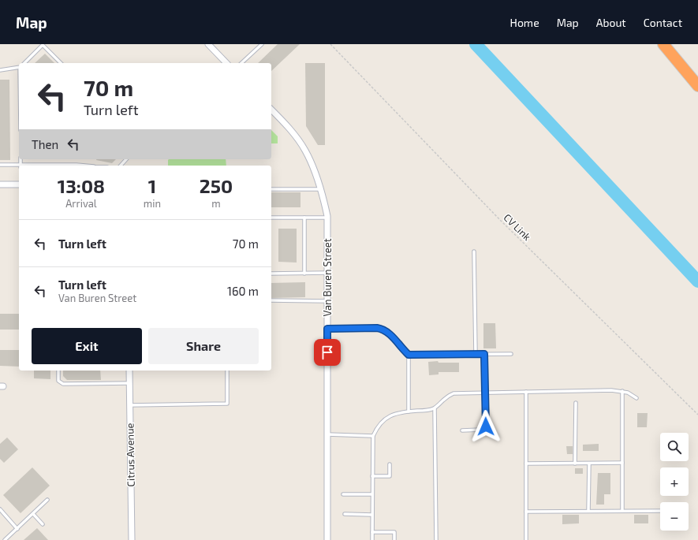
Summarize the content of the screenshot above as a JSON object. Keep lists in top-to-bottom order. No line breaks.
{"streets":{"street":["Van Buren Street","Citrus Avenue"],"path":["CV Link"]},"page":{"header":"Map","nav":["Home","Map","About","Contact"],"turn":["70 m","Turn left"],"then":"Then","eta":["13:08","Arrival","1","min","250","m"],"list":[{"name":"Turn left","value":"70 m"},{"name":"Turn left","note":"Van Buren Street","value":"160 m"}],"buttons":["Exit","Share"],"map_buttons":["+","−"]}}
